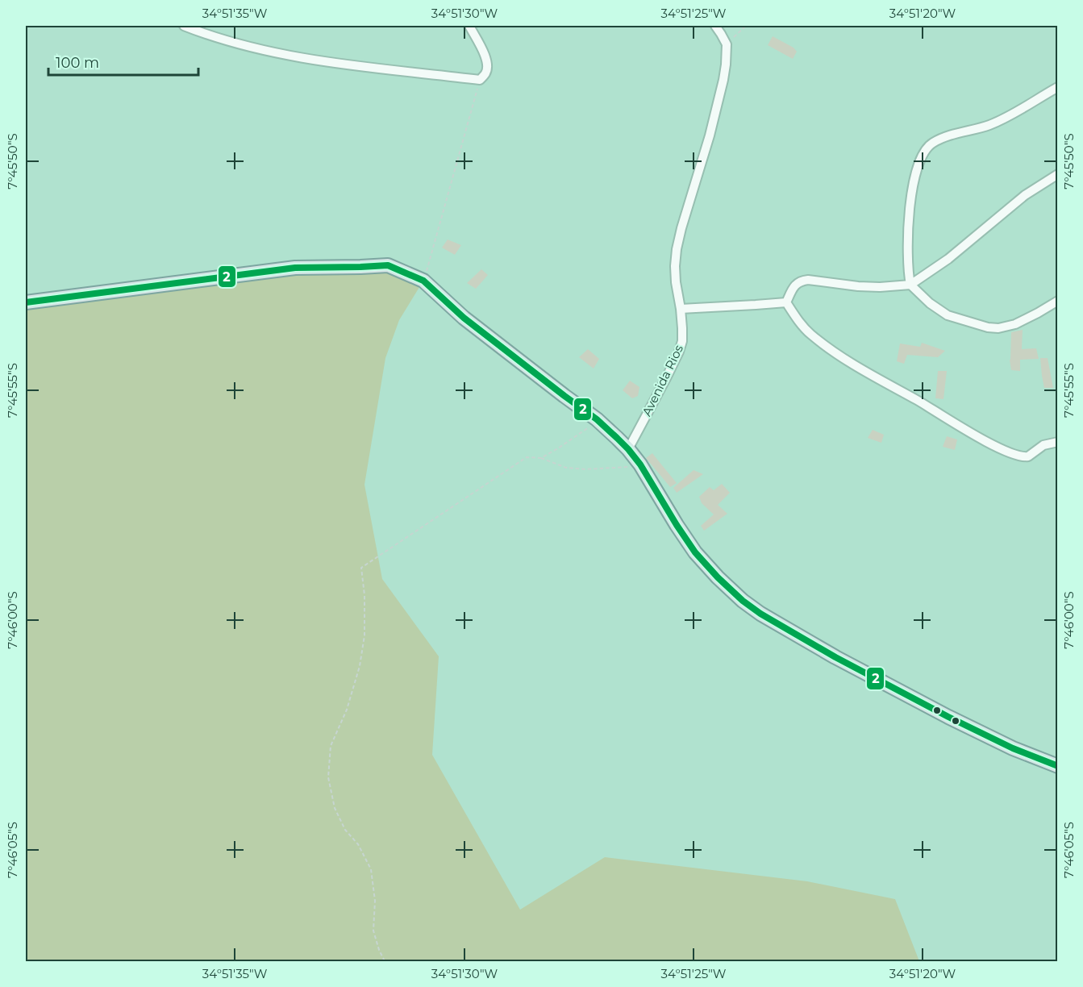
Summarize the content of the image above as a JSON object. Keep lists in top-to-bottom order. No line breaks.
{"streets":{"street":["Avenida Rios"]},"lines":["transit line 2"],"scale_bar":"100 m","coordinates":["34°51'35\"W","34°51'30\"W","34°51'25\"W","34°51'20\"W","7°45'50\"S","7°45'55\"S","7°46'00\"S","7°46'05\"S"]}
